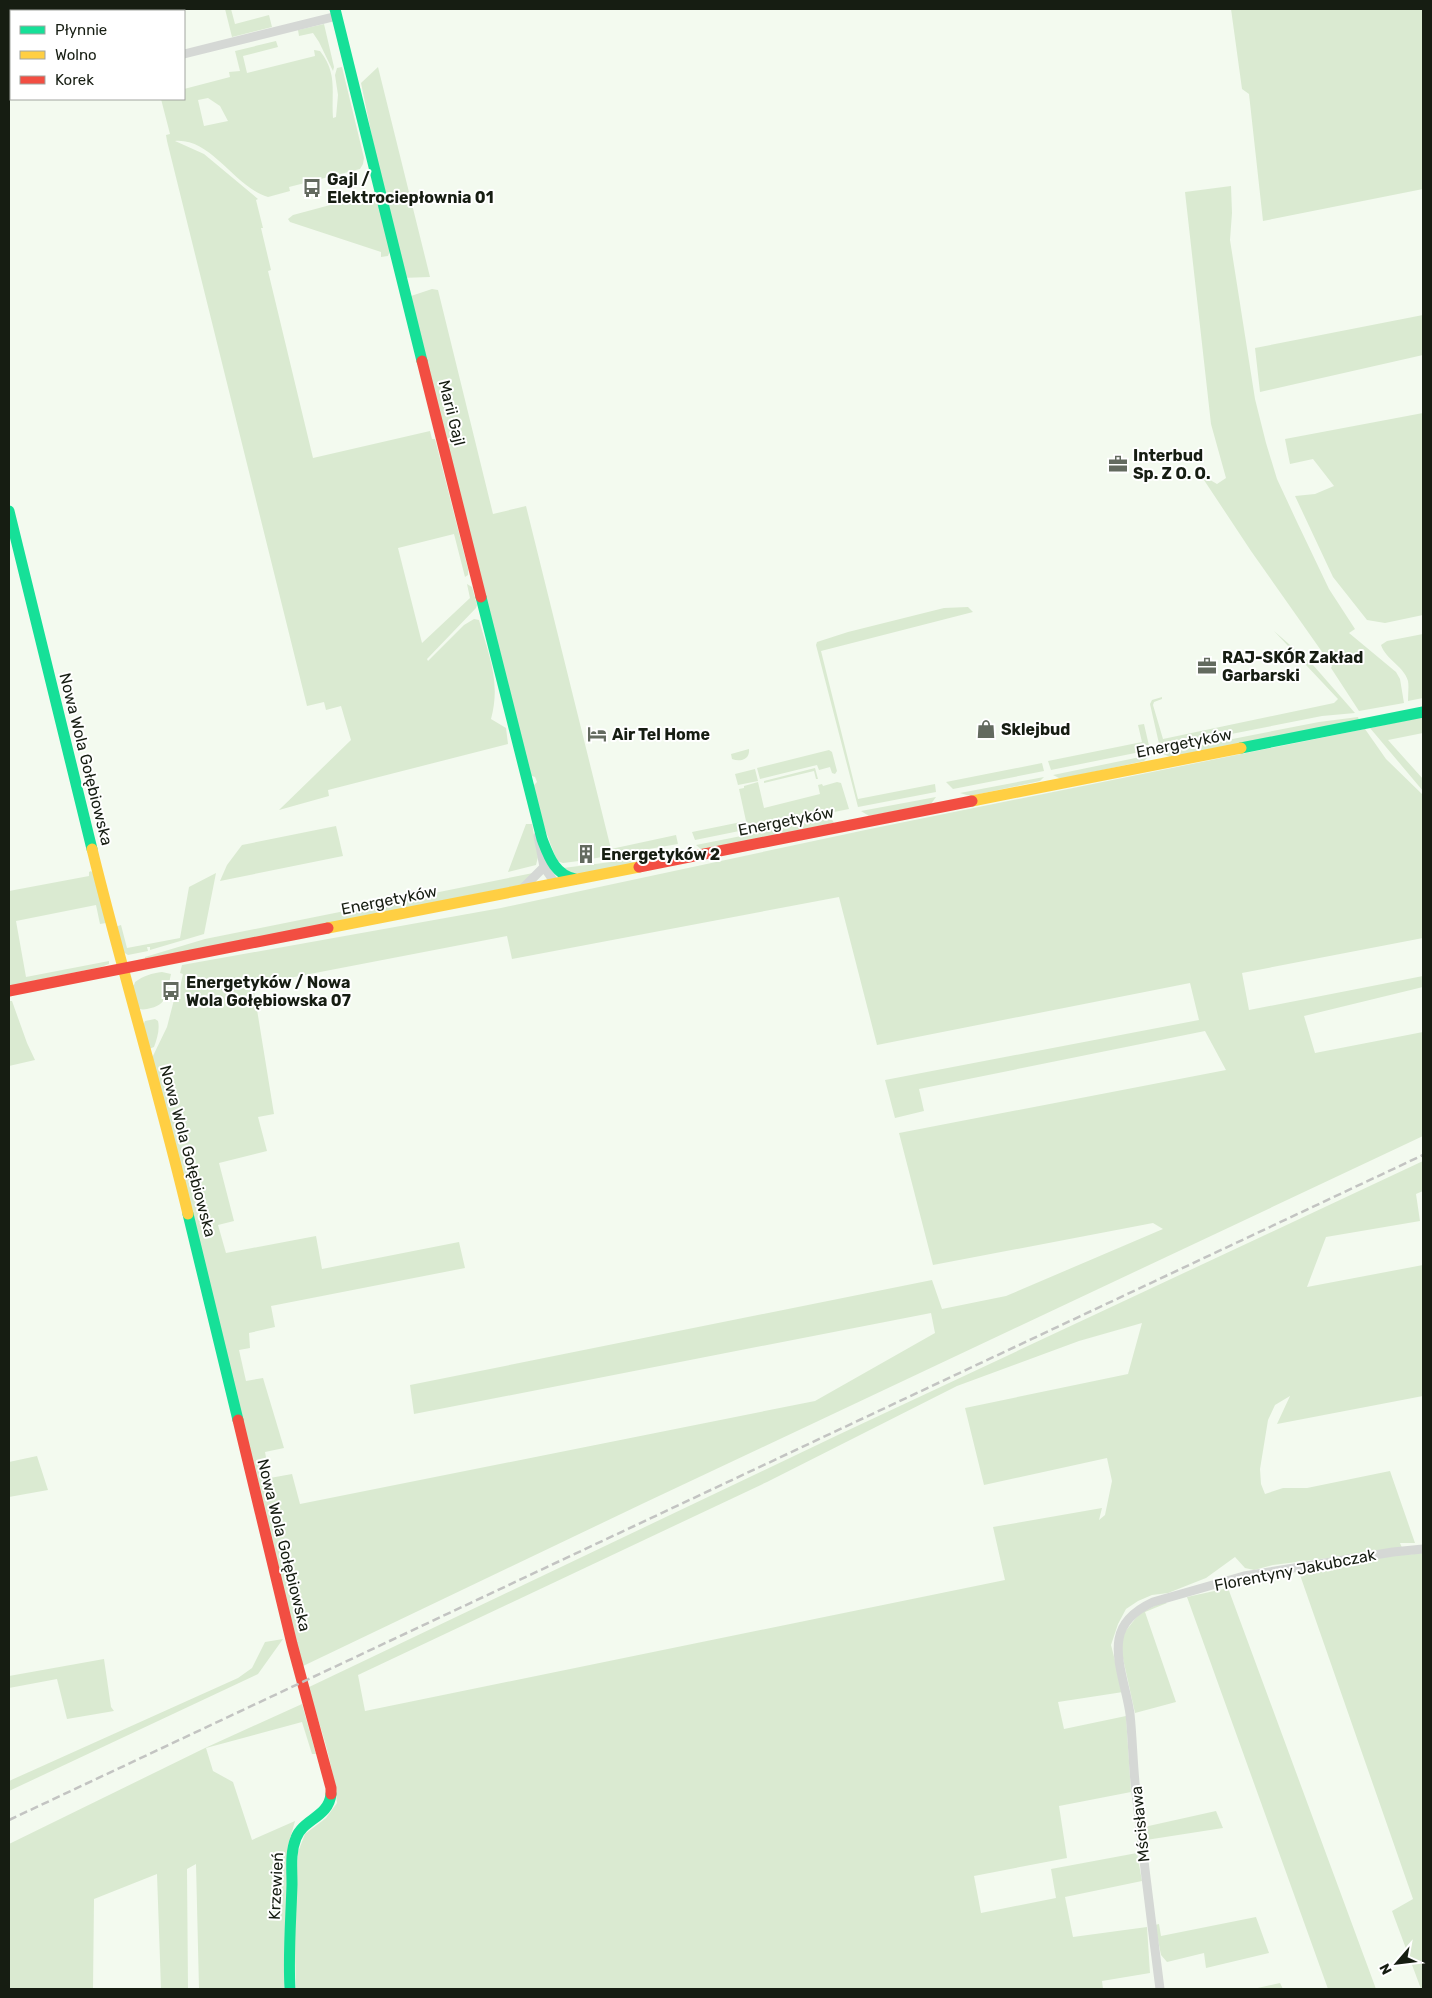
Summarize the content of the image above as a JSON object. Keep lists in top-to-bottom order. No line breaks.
{"streets":{"street":["Marii Gajl","Energetyków","Nowa Wola Gołębiowska","Florentyny Jakubczak","Mścisława","Krzewień"]},"crossings":[["Marii Gajl","Energetyków"],["Energetyków","Nowa Wola Gołębiowska"],["Nowa Wola Gołębiowska","Krzewień"],["Florentyny Jakubczak","Mścisława"]],"places":{"bus stop":["Gajl / Elektrociepłownia 01","Energetyków / Nowa Wola Gołębiowska 07"],"office":["Interbud Sp. Z O. O.","RAJ-SKÓR Zakład Garbarski"],"shop":["Sklejbud"],"hotel":["Air Tel Home"],"building":["Energetyków 2"]},"legend":["Płynnie","Wolno","Korek"],"north":"bottom left"}
